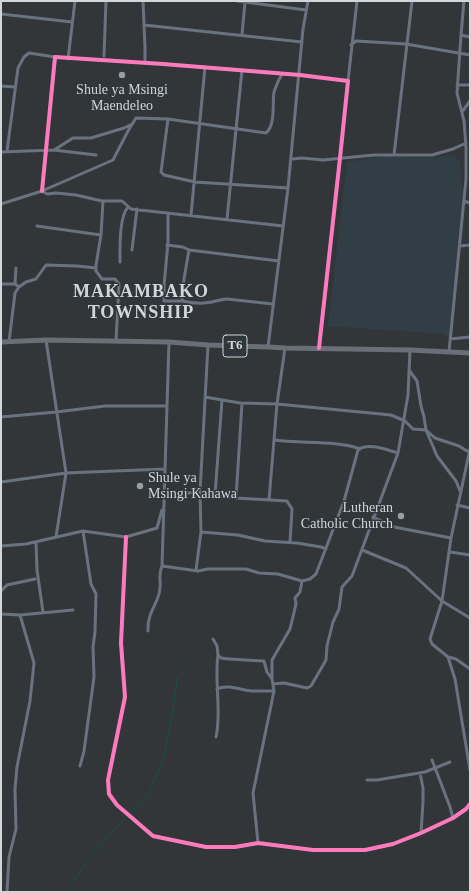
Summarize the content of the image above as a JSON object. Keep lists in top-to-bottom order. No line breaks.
{"streets":{"highway":["T6"]},"districts":["MAKAMBAKO TOWNSHIP"],"places":["Shule ya Msingi Maendeleo","Shule ya Msingi Kahawa","Lutheran Catholic Church"]}
